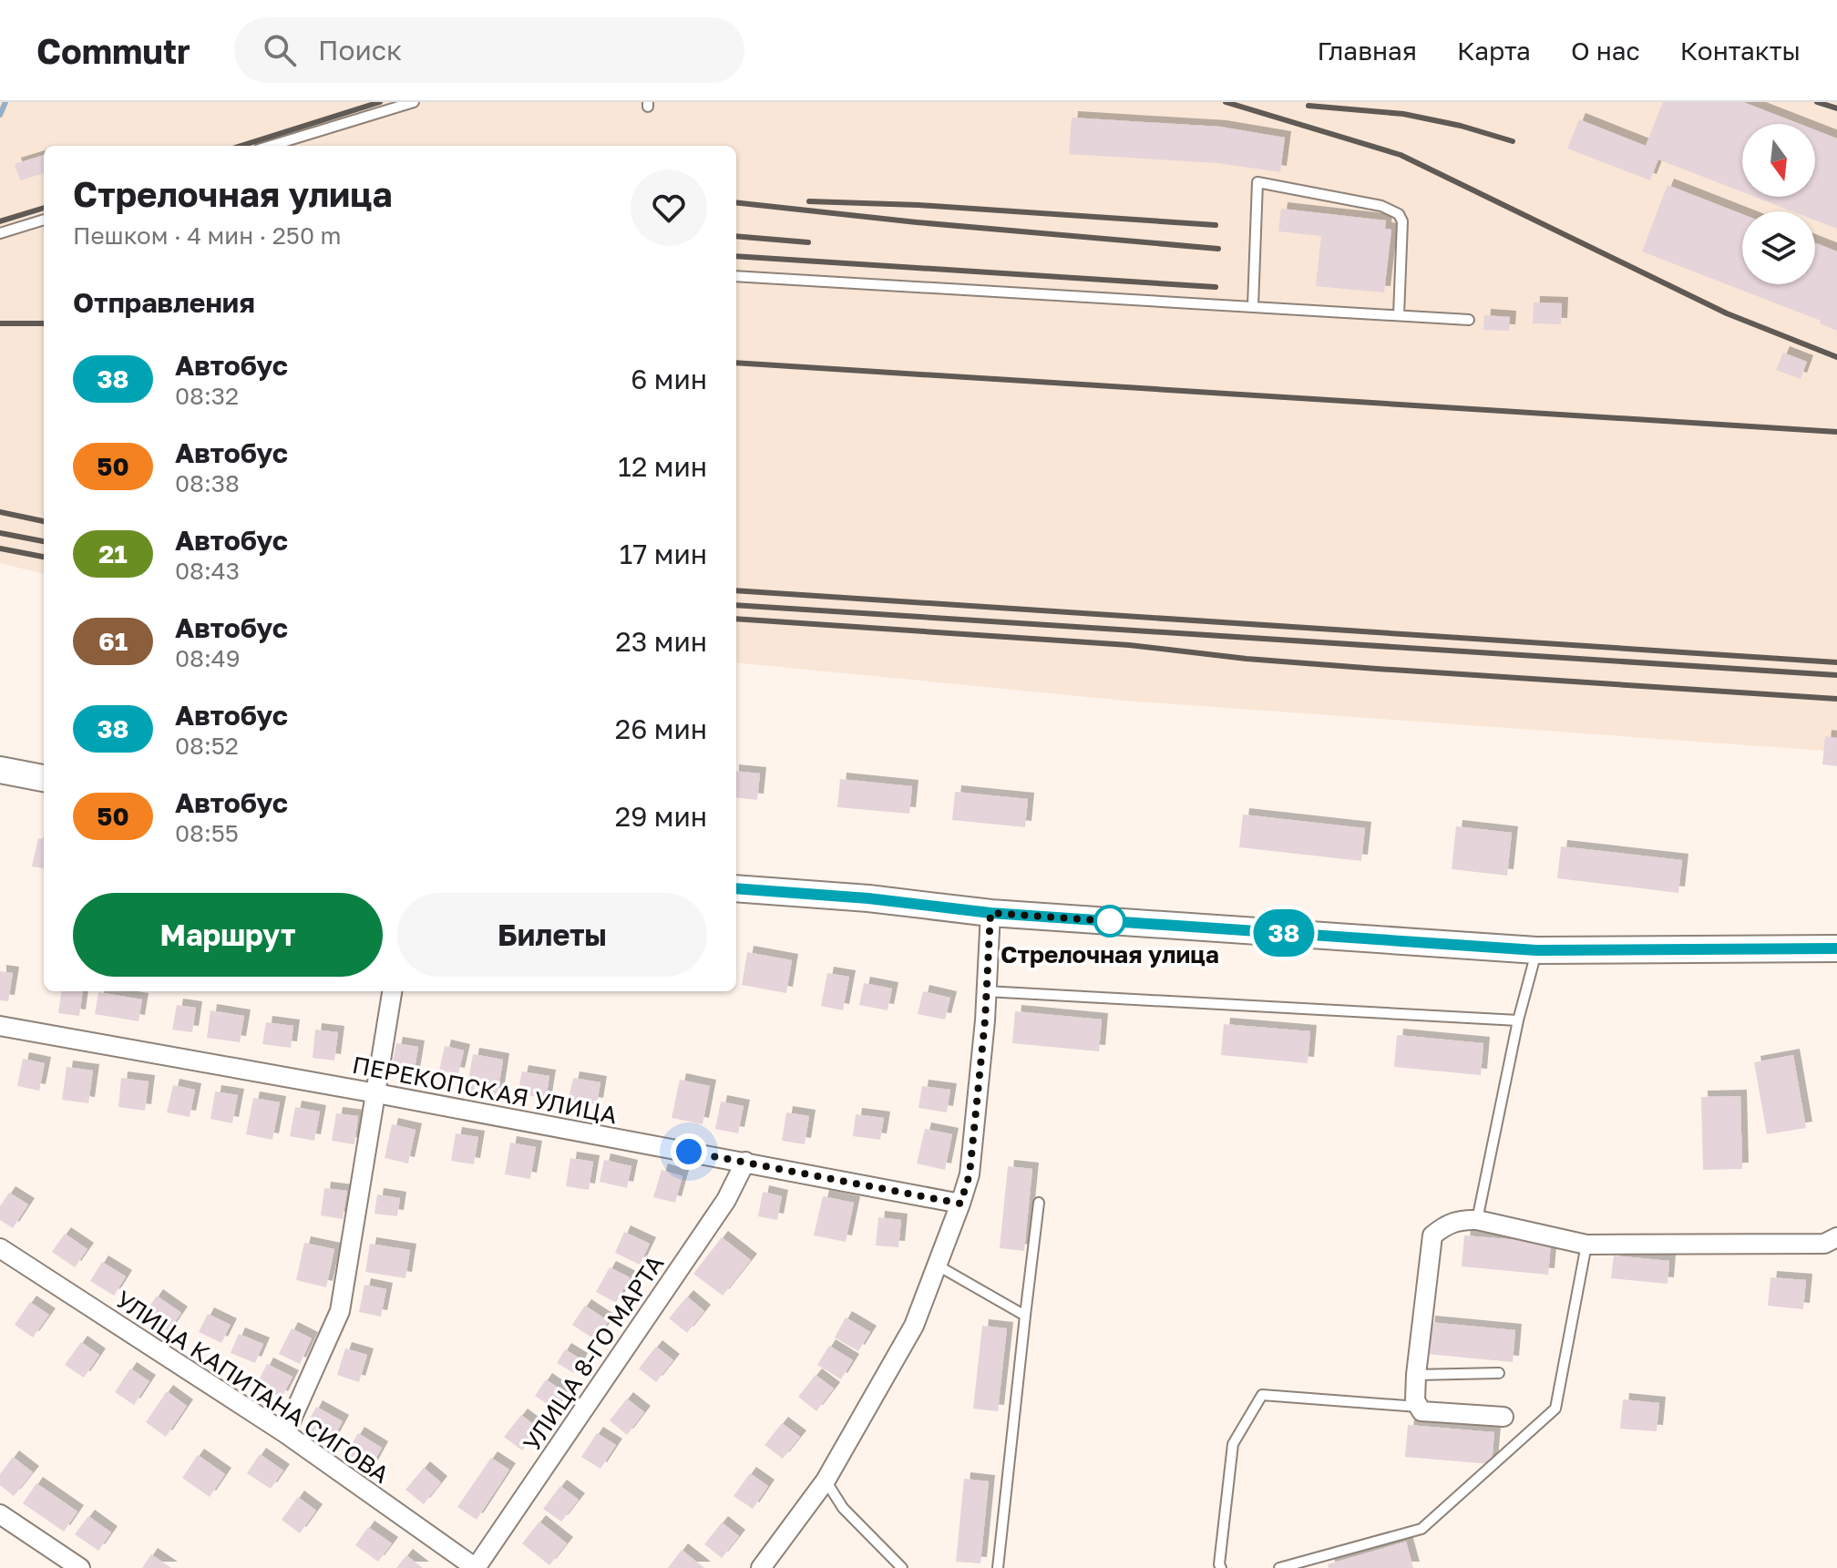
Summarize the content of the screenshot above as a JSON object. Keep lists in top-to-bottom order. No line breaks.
{"streets":{"street":["ПЕРЕКОПСКАЯ УЛИЦА","УЛИЦА 8-ГО МАРТА","УЛИЦА КАПИТАНА СИГОВА"]},"crossings":[["ПЕРЕКОПСКАЯ УЛИЦА","УЛИЦА 8-ГО МАРТА"],["УЛИЦА 8-ГО МАРТА","УЛИЦА КАПИТАНА СИГОВА"]],"places":["Стрелочная улица"],"lines":["bus line 38"],"north":"bottom","page":{"header":"Commutr","search":"Поиск","nav":["Главная","Карта","О нас","Контакты"],"on_map":"38","heading":[["Стрелочная улица","Пешком · 4 мин · 250 m"],"Отправления"],"list":[{"mark":"38","name":"Автобус","note":"08:32","value":"6 мин"},{"mark":"50","name":"Автобус","note":"08:38","value":"12 мин"},{"mark":"21","name":"Автобус","note":"08:43","value":"17 мин"},{"mark":"61","name":"Автобус","note":"08:49","value":"23 мин"},{"mark":"38","name":"Автобус","note":"08:52","value":"26 мин"},{"mark":"50","name":"Автобус","note":"08:55","value":"29 мин"}],"buttons":["Маршрут","Билеты"]}}
